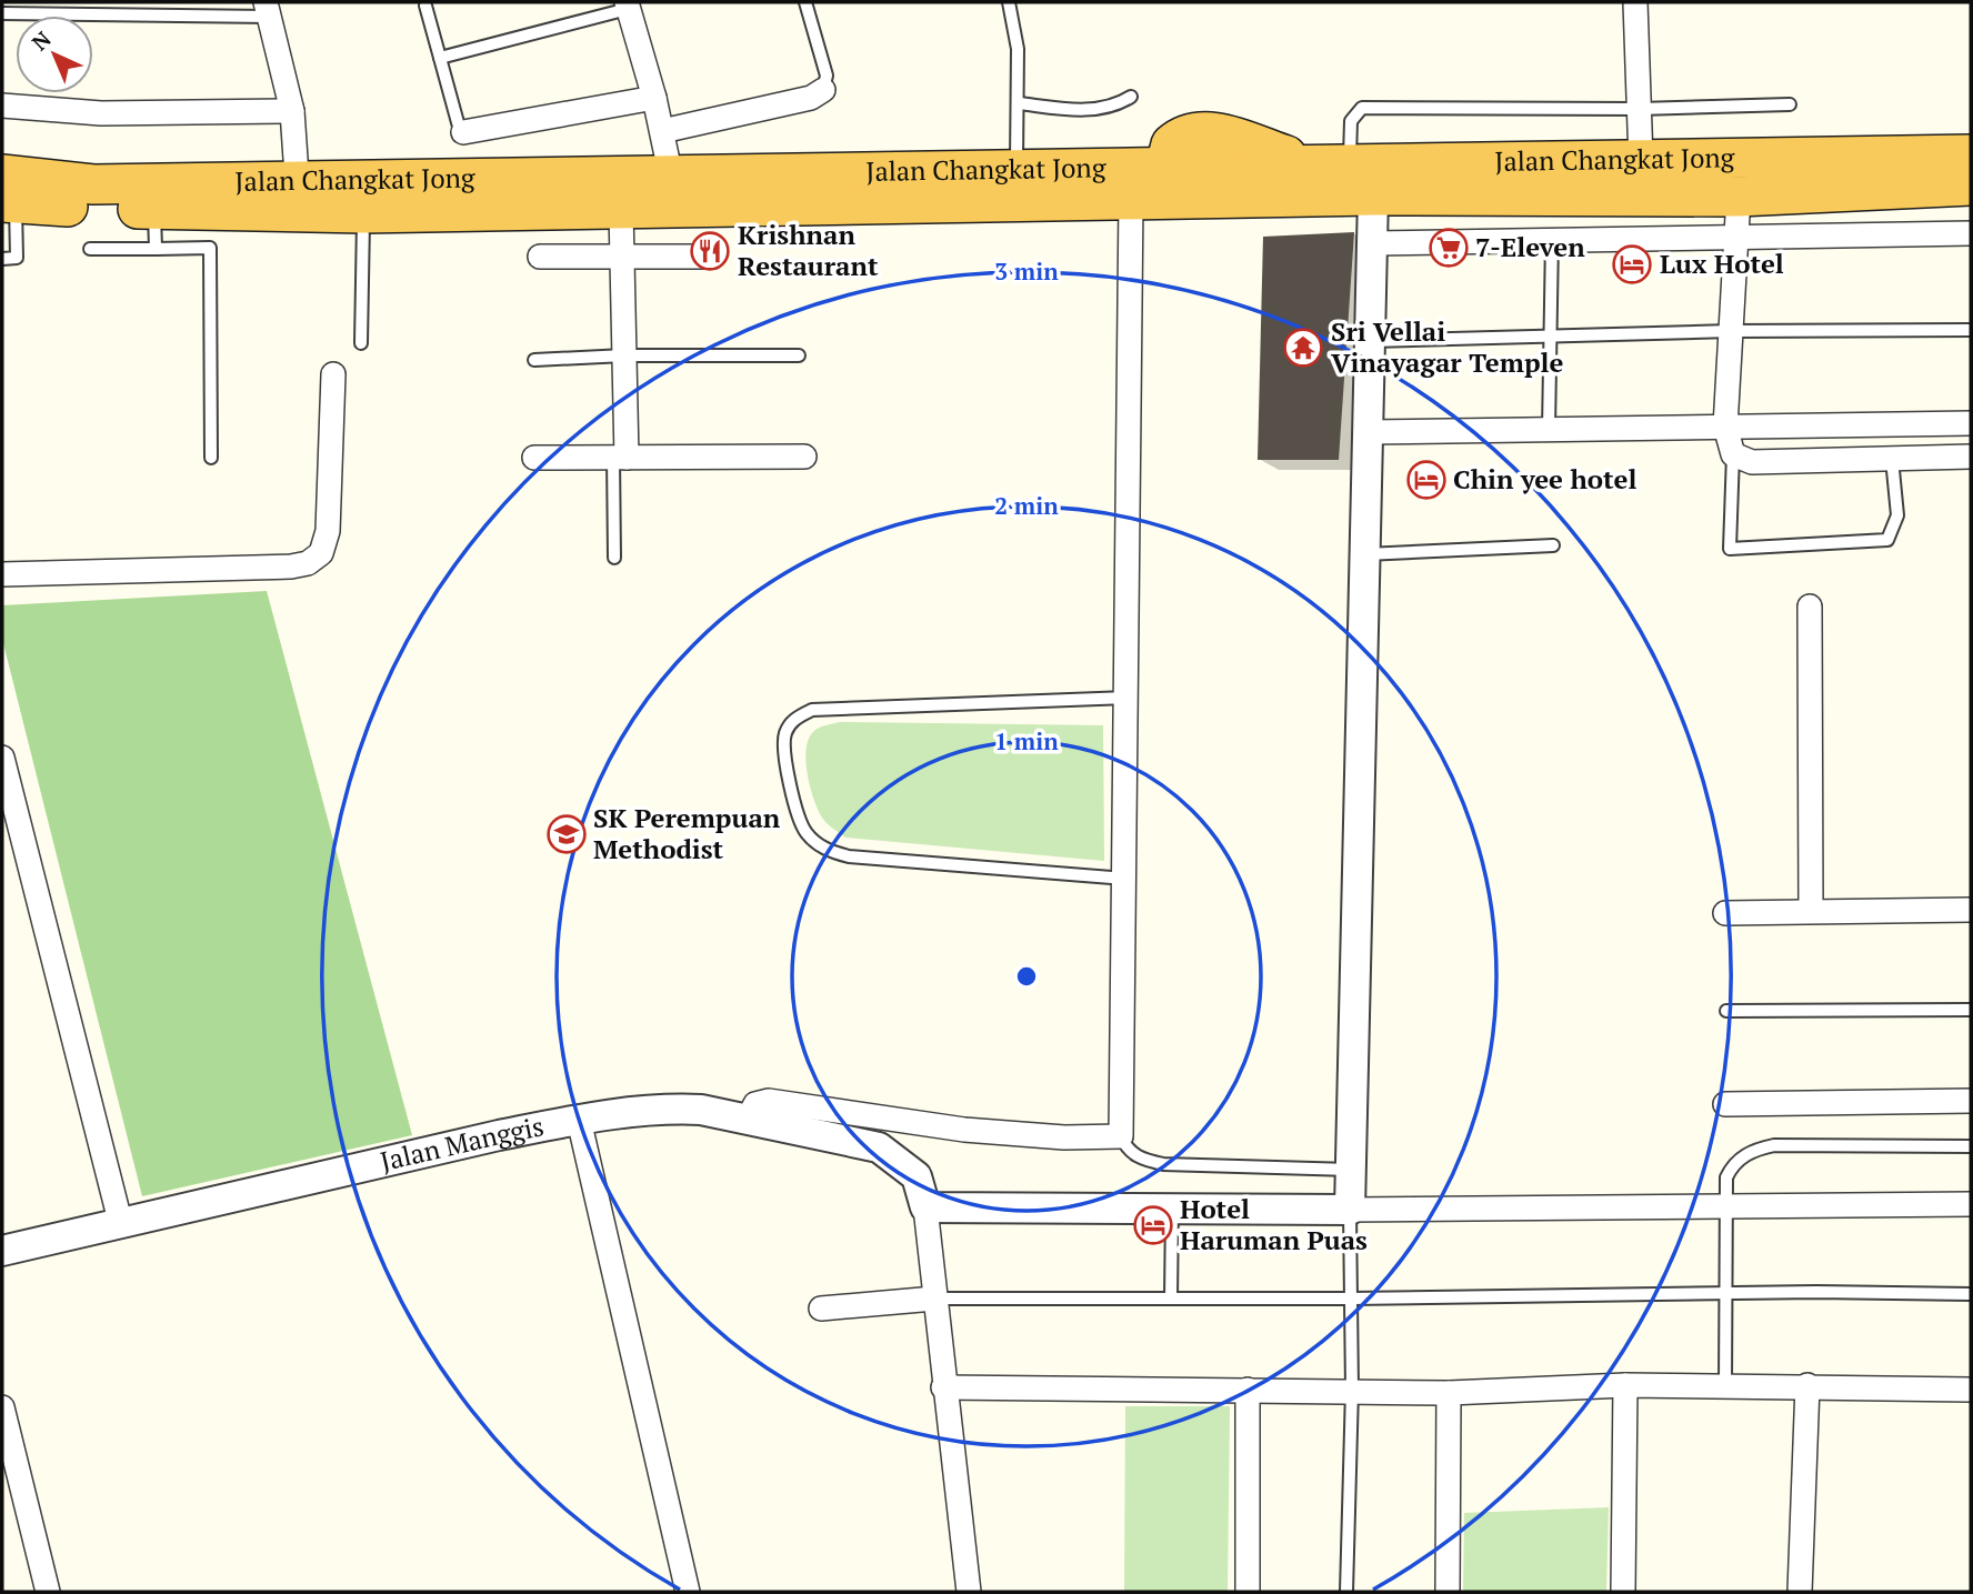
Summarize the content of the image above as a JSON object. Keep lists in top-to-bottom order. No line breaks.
{"streets":{"highway":["Jalan Changkat Jong"],"street":["Jalan Manggis"]},"places":{"supermarket":["7-Eleven"],"restaurant":["Krishnan Restaurant"],"hotel":["Lux Hotel","Chin yee hotel","Hotel Haruman Puas"],"temple":["Sri Vellai Vinayagar Temple"],"school or university":["SK Perempuan Methodist"]},"north":"top left","rings":["3 min","2 min","1 min"]}
